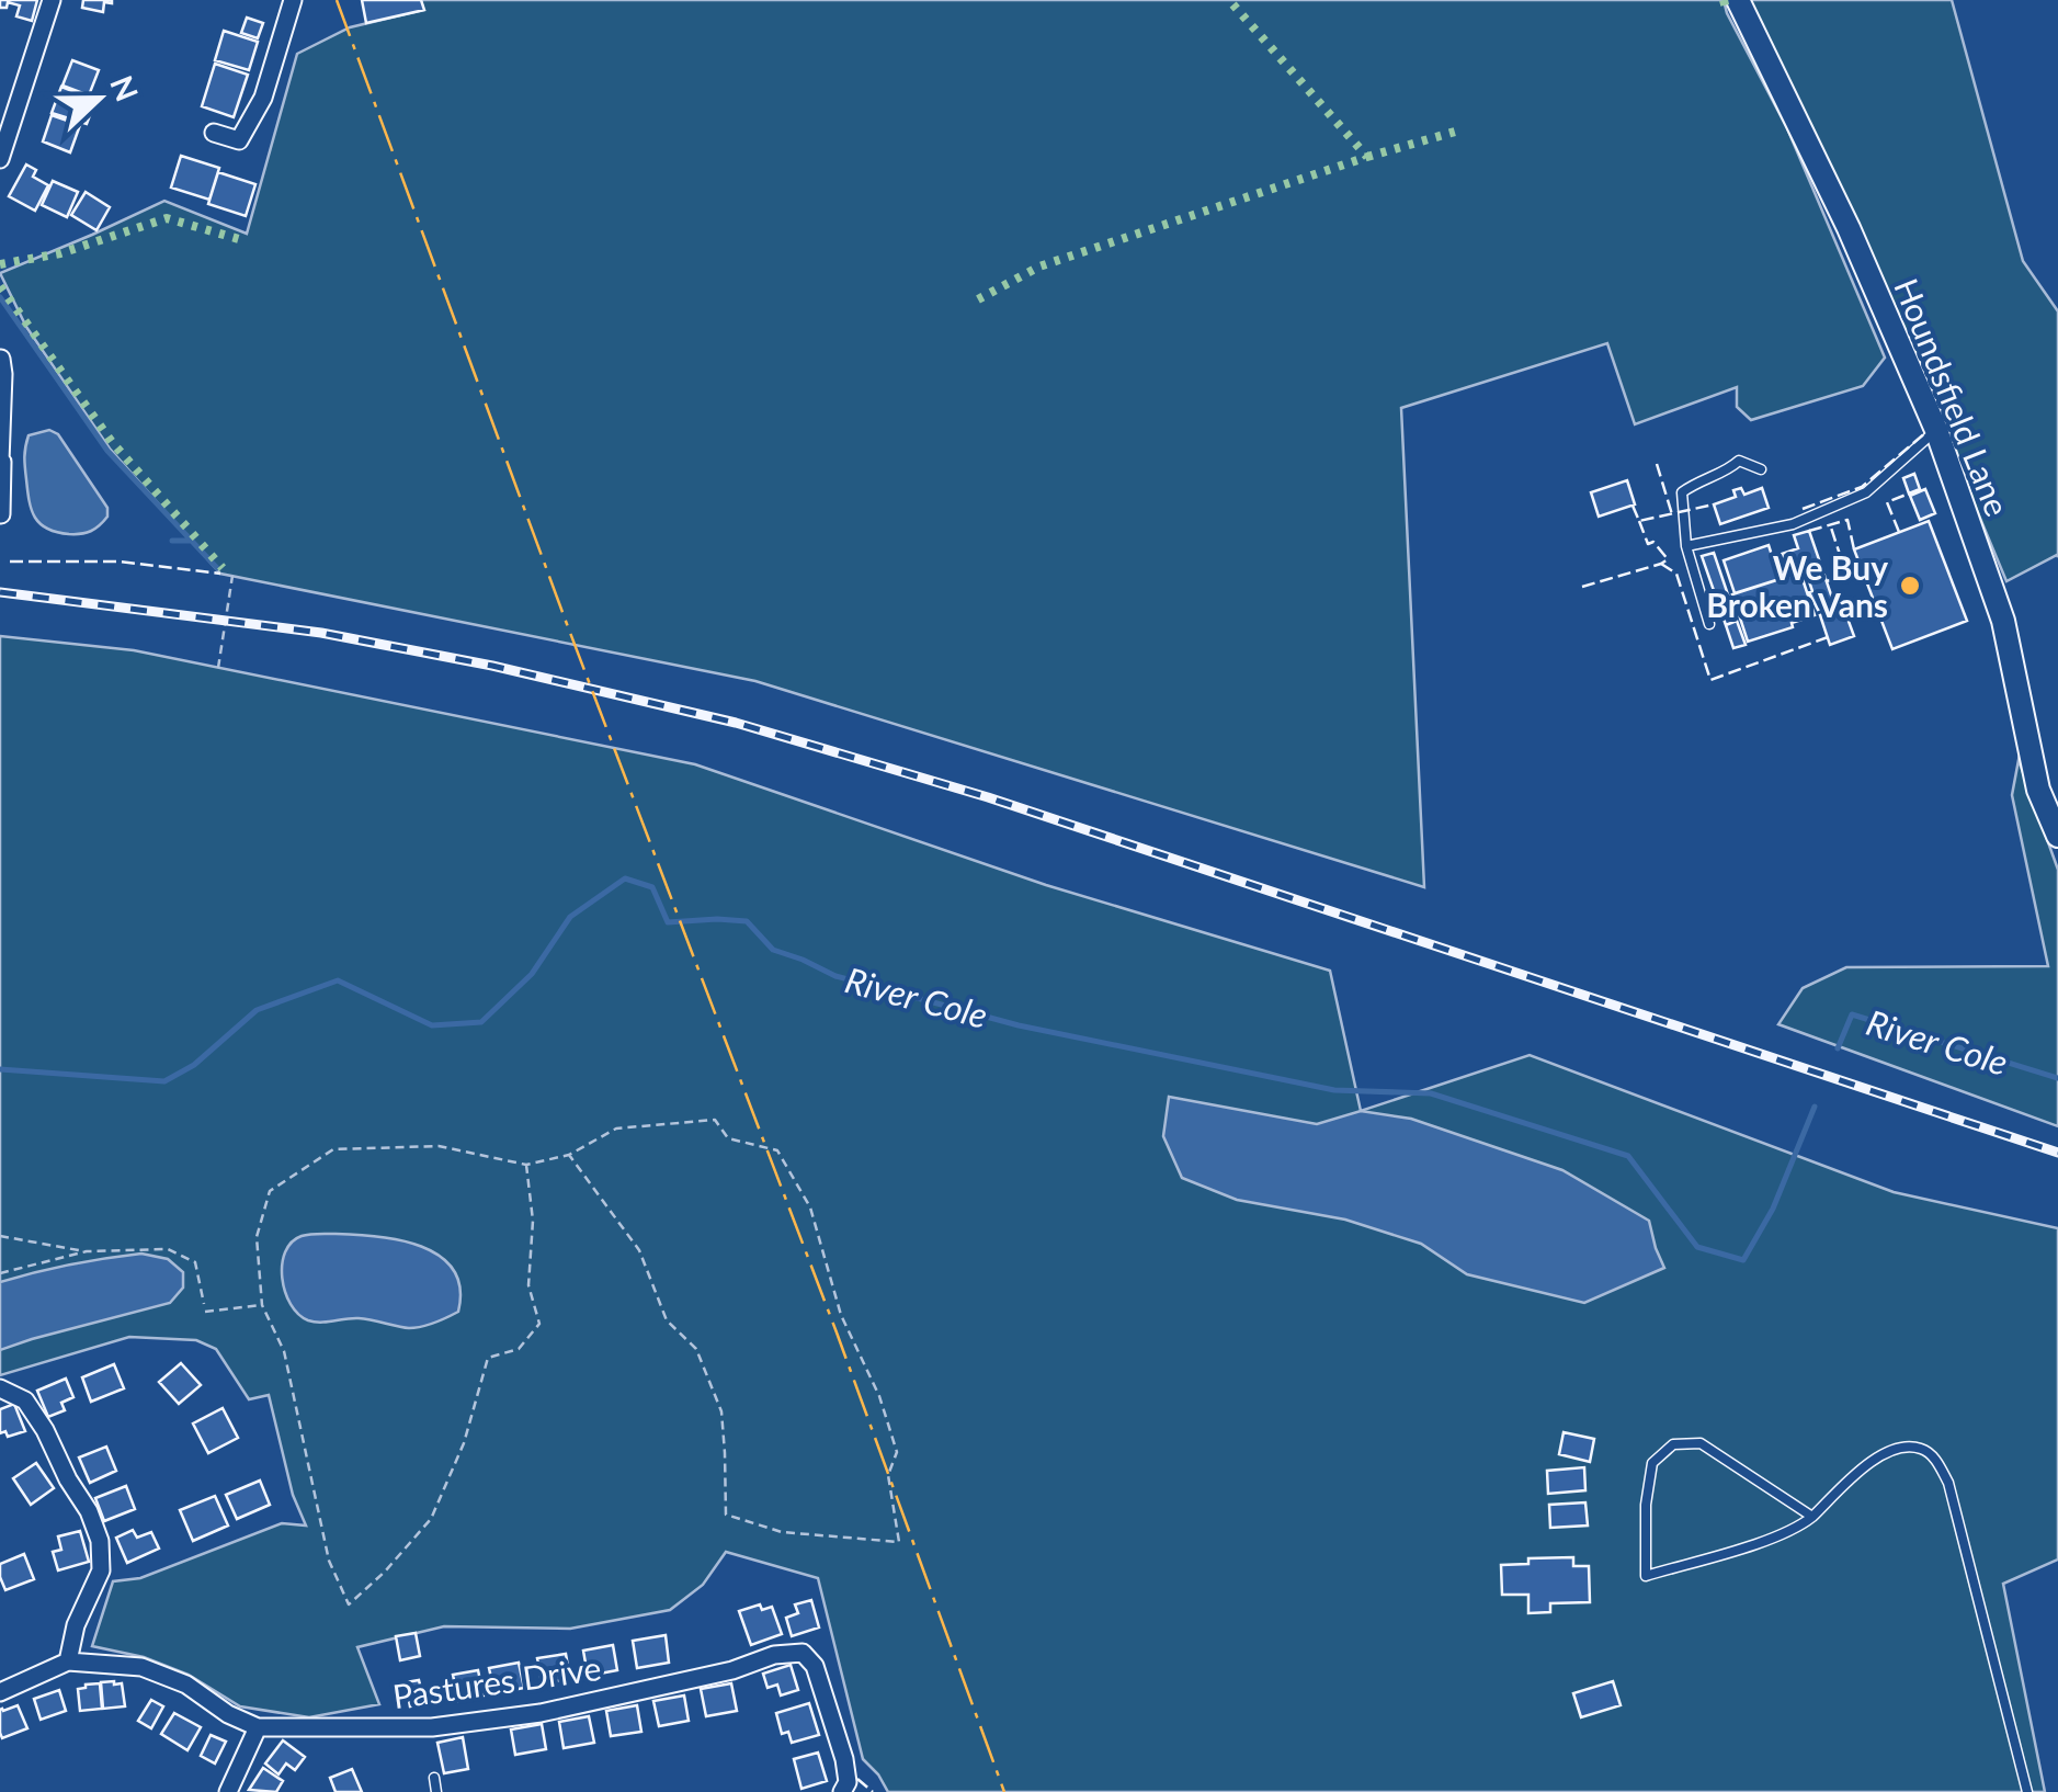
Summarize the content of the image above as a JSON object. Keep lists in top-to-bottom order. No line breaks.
{"streets":{"street":["Houndsfield Lane","Pastures Drive"]},"water":["River Cole"],"places":["We Buy Broken Vans"],"north":"right"}
